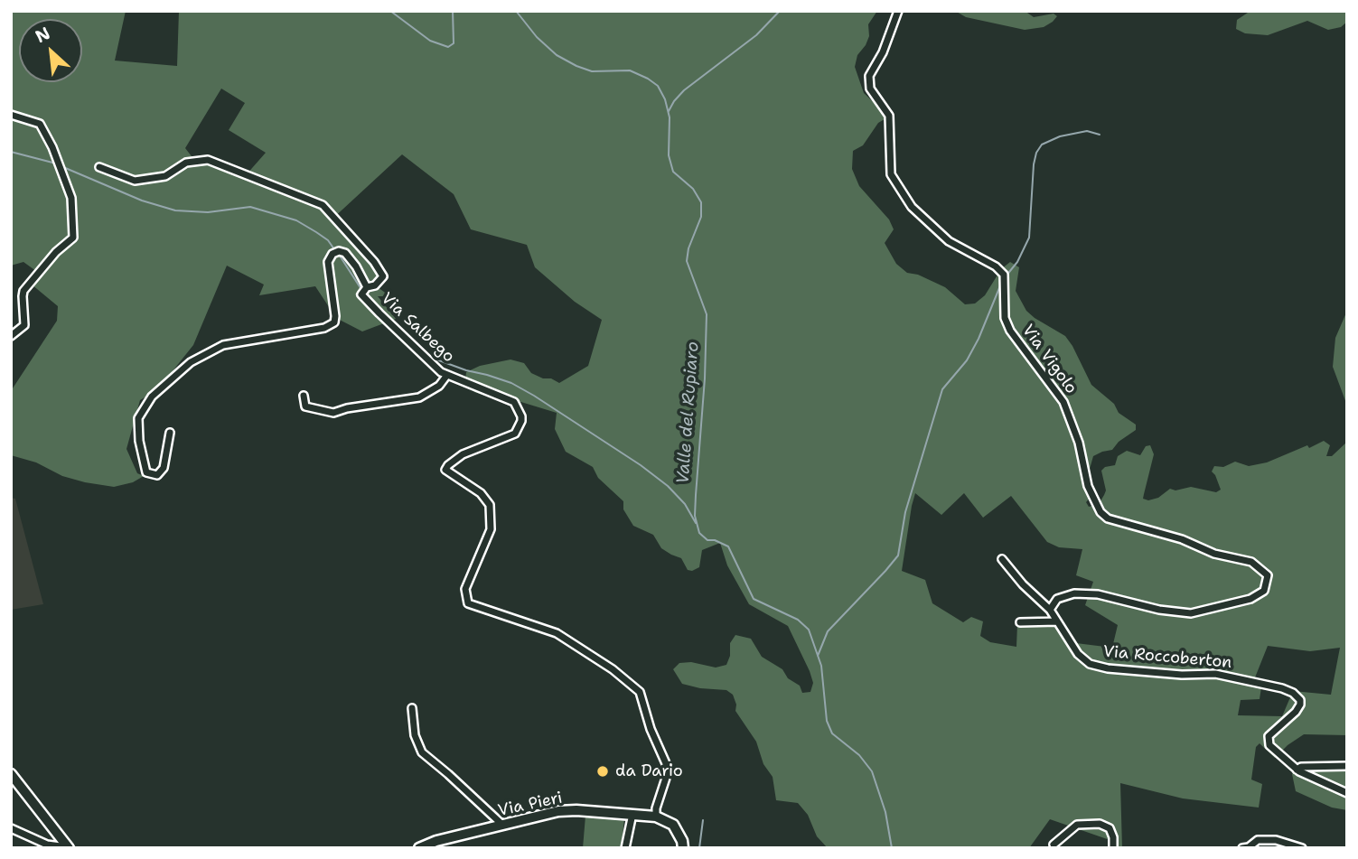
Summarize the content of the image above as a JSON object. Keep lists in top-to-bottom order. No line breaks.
{"streets":{"street":["Via Salbego","Via Vigolo","Via Roccoberton","Via Pieri"]},"crossings":[["Via Salbego","Via Pieri"],["Via Vigolo","Via Roccoberton"]],"water":["Valle del Rupiaro"],"places":["da Dario"],"north":"top left"}
